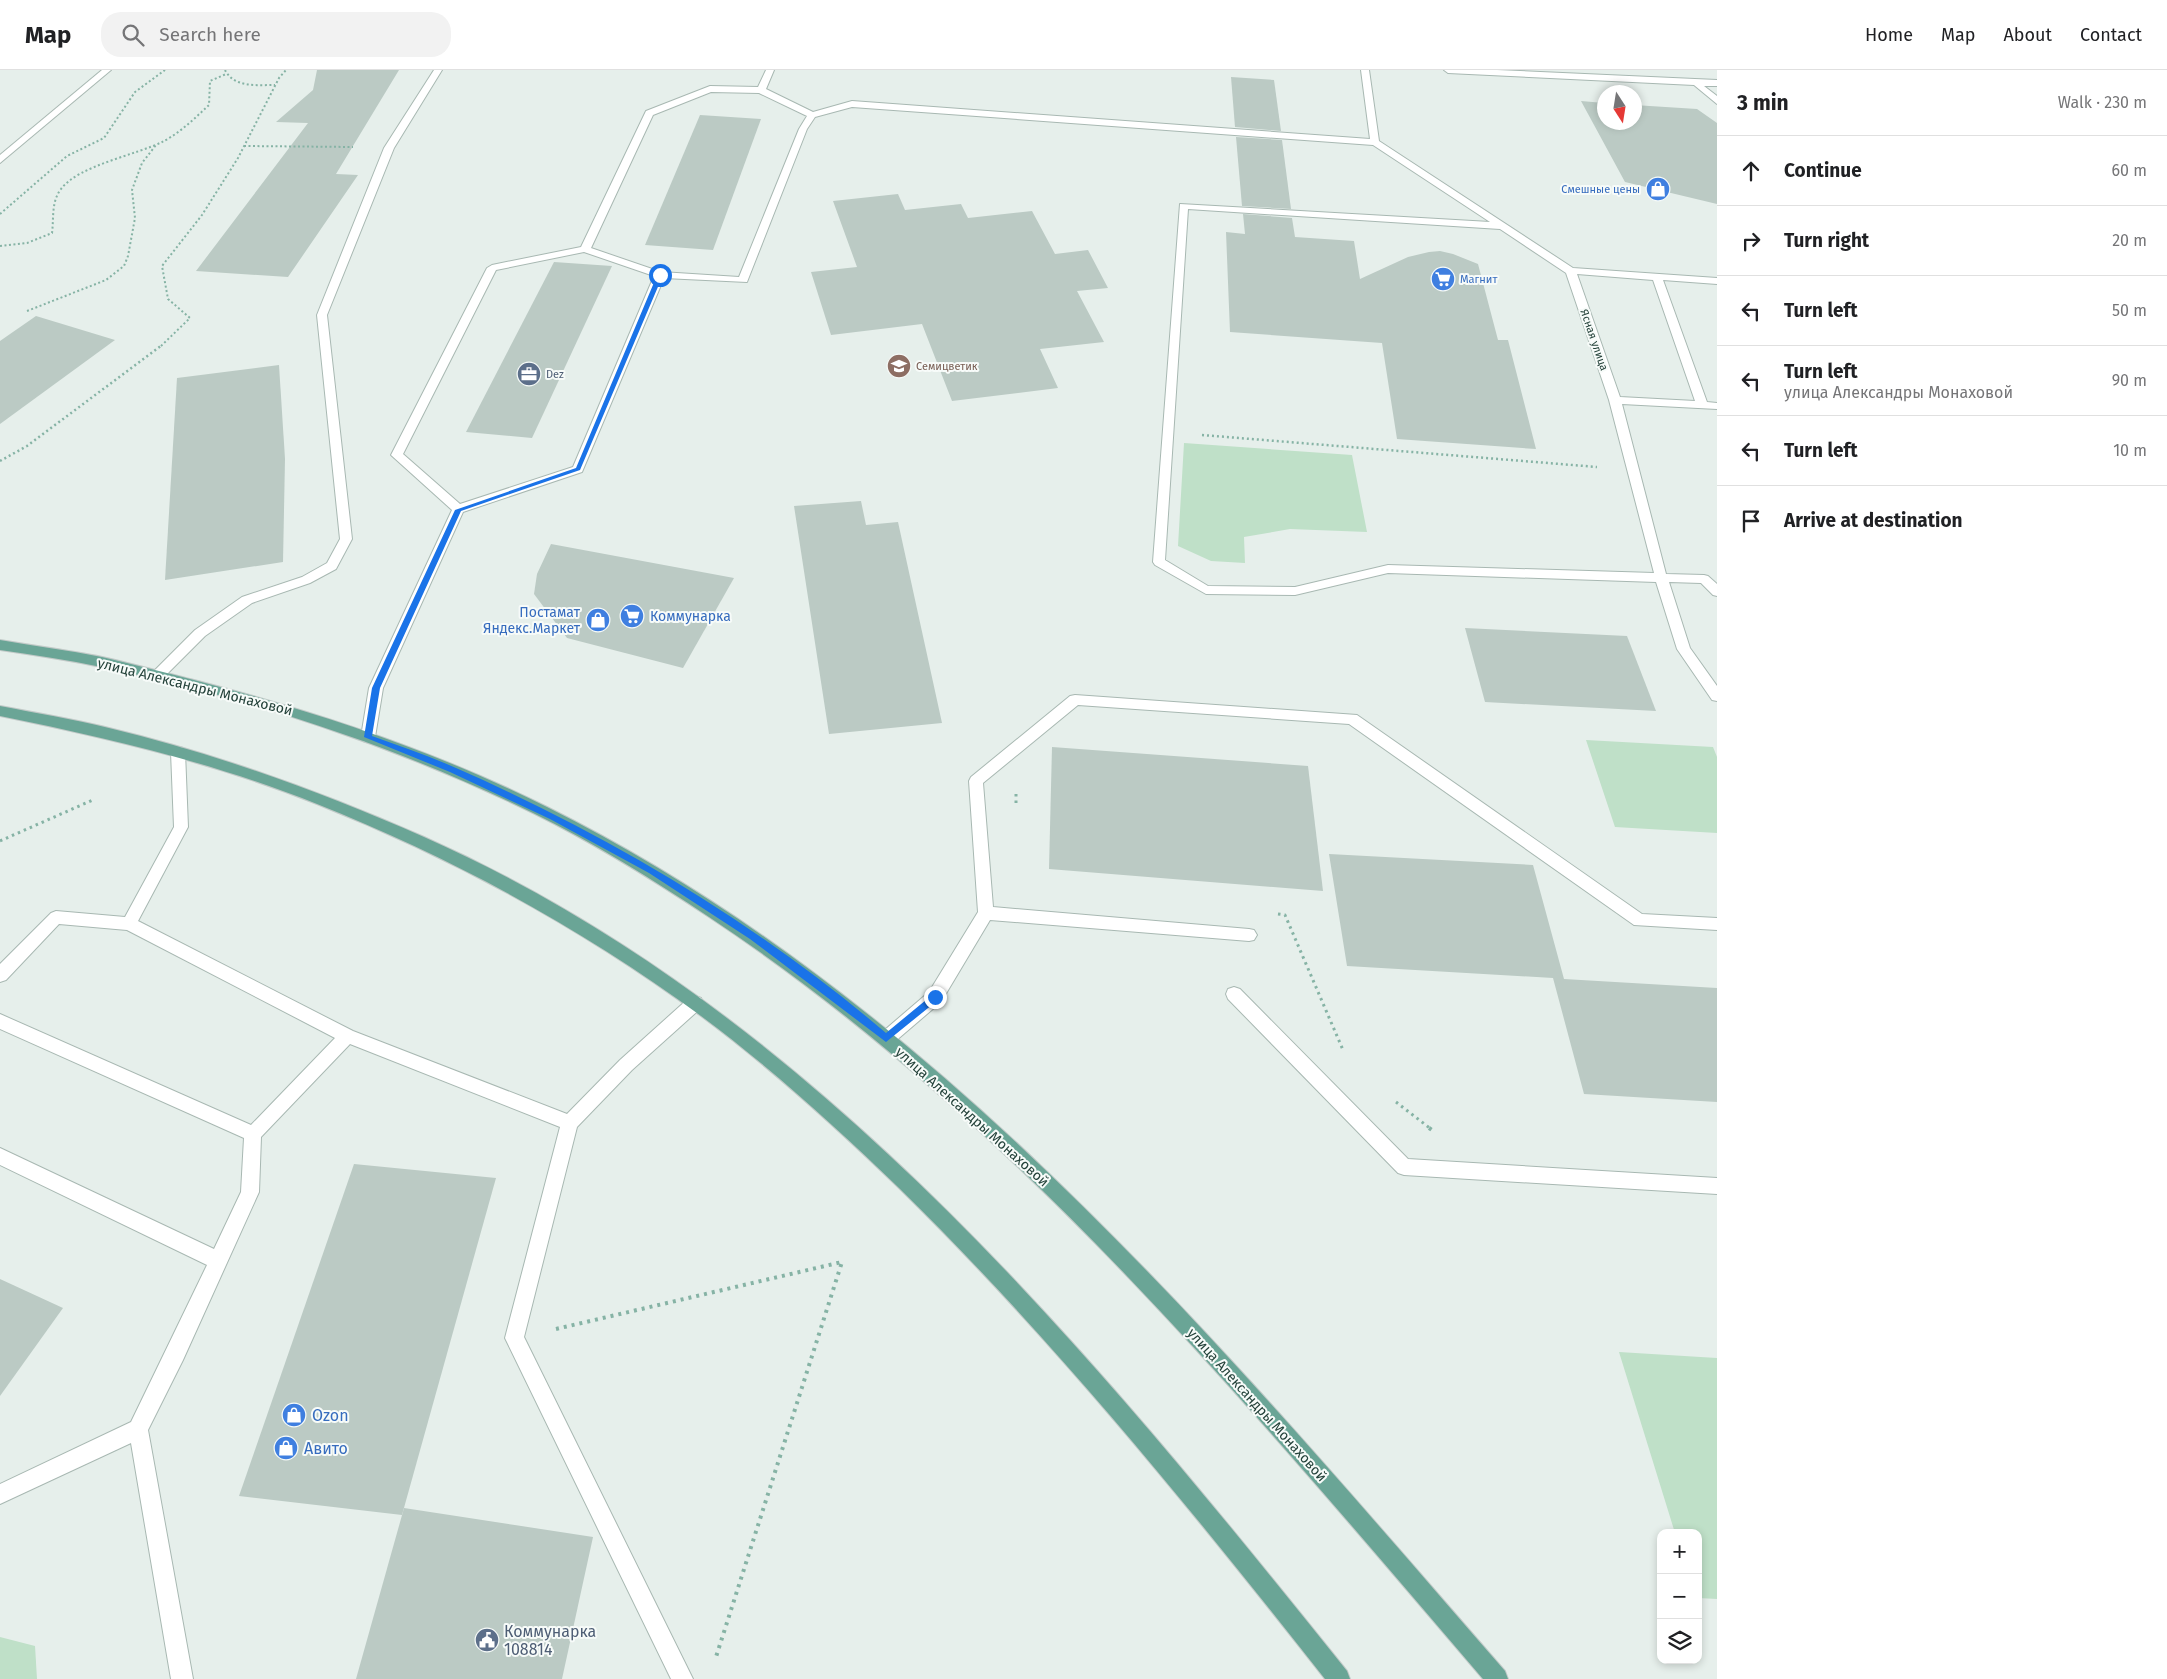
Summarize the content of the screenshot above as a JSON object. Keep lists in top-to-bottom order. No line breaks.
{"streets":{"main road":["улица Александры Монаховой"],"street":["Ясная улица"]},"places":{"shop":["Смешные цены","Постамат Яндекс.Маркет","Ozon","Авито"],"supermarket":["Магнит","Коммунарка"],"school or university":["Семицветик"],"office":["Dez"],"public building":["Коммунарка 108814"]},"north":"bottom","page":{"header":"Map","search":"Search here","nav":["Home","Map","About","Contact"],"heading":["3 min","Walk · 230 m"],"list":[["Continue","60 m"],["Turn right","20 m"],["Turn left","50 m"],["Turn left","улица Александры Монаховой","90 m"],["Turn left","10 m"],"Arrive at destination"],"map_buttons":["+","−"]}}
